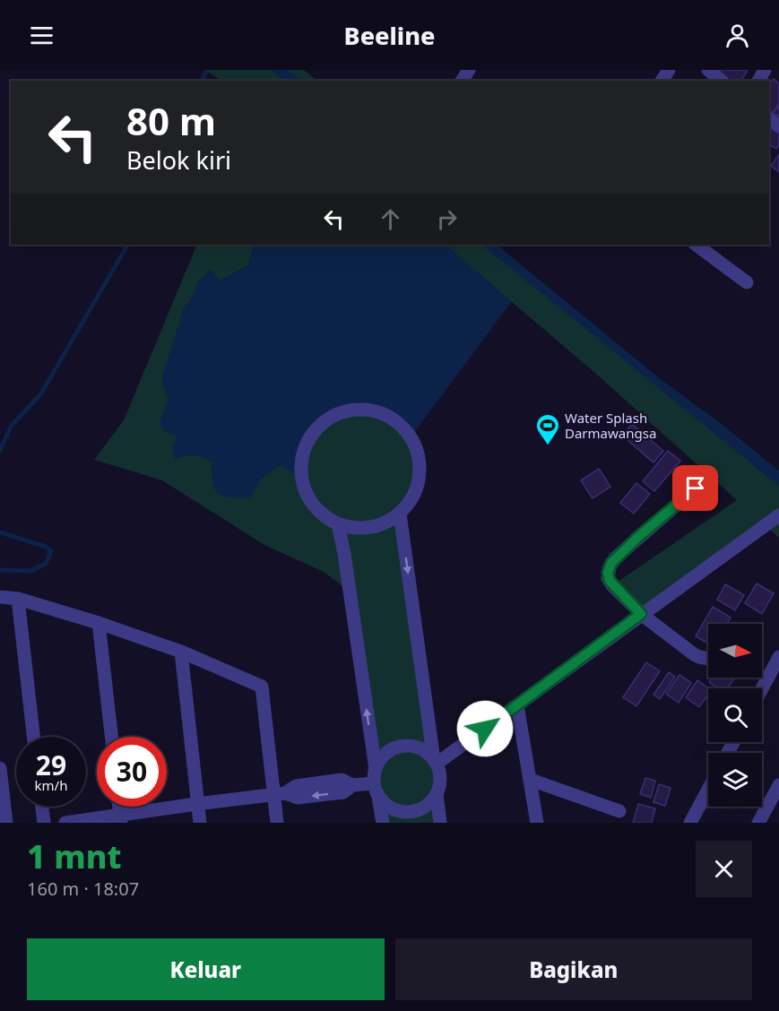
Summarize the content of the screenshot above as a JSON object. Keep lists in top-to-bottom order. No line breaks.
{"places":{"sports":["Water Splash Darmawangsa"]},"north":"right","page":{"header":"Beeline","turn":["80 m","Belok kiri"],"speed":"29 km/h","limit":"30","heading":["1 mnt","160 m · 18:07"],"buttons":["Keluar","Bagikan"]}}
